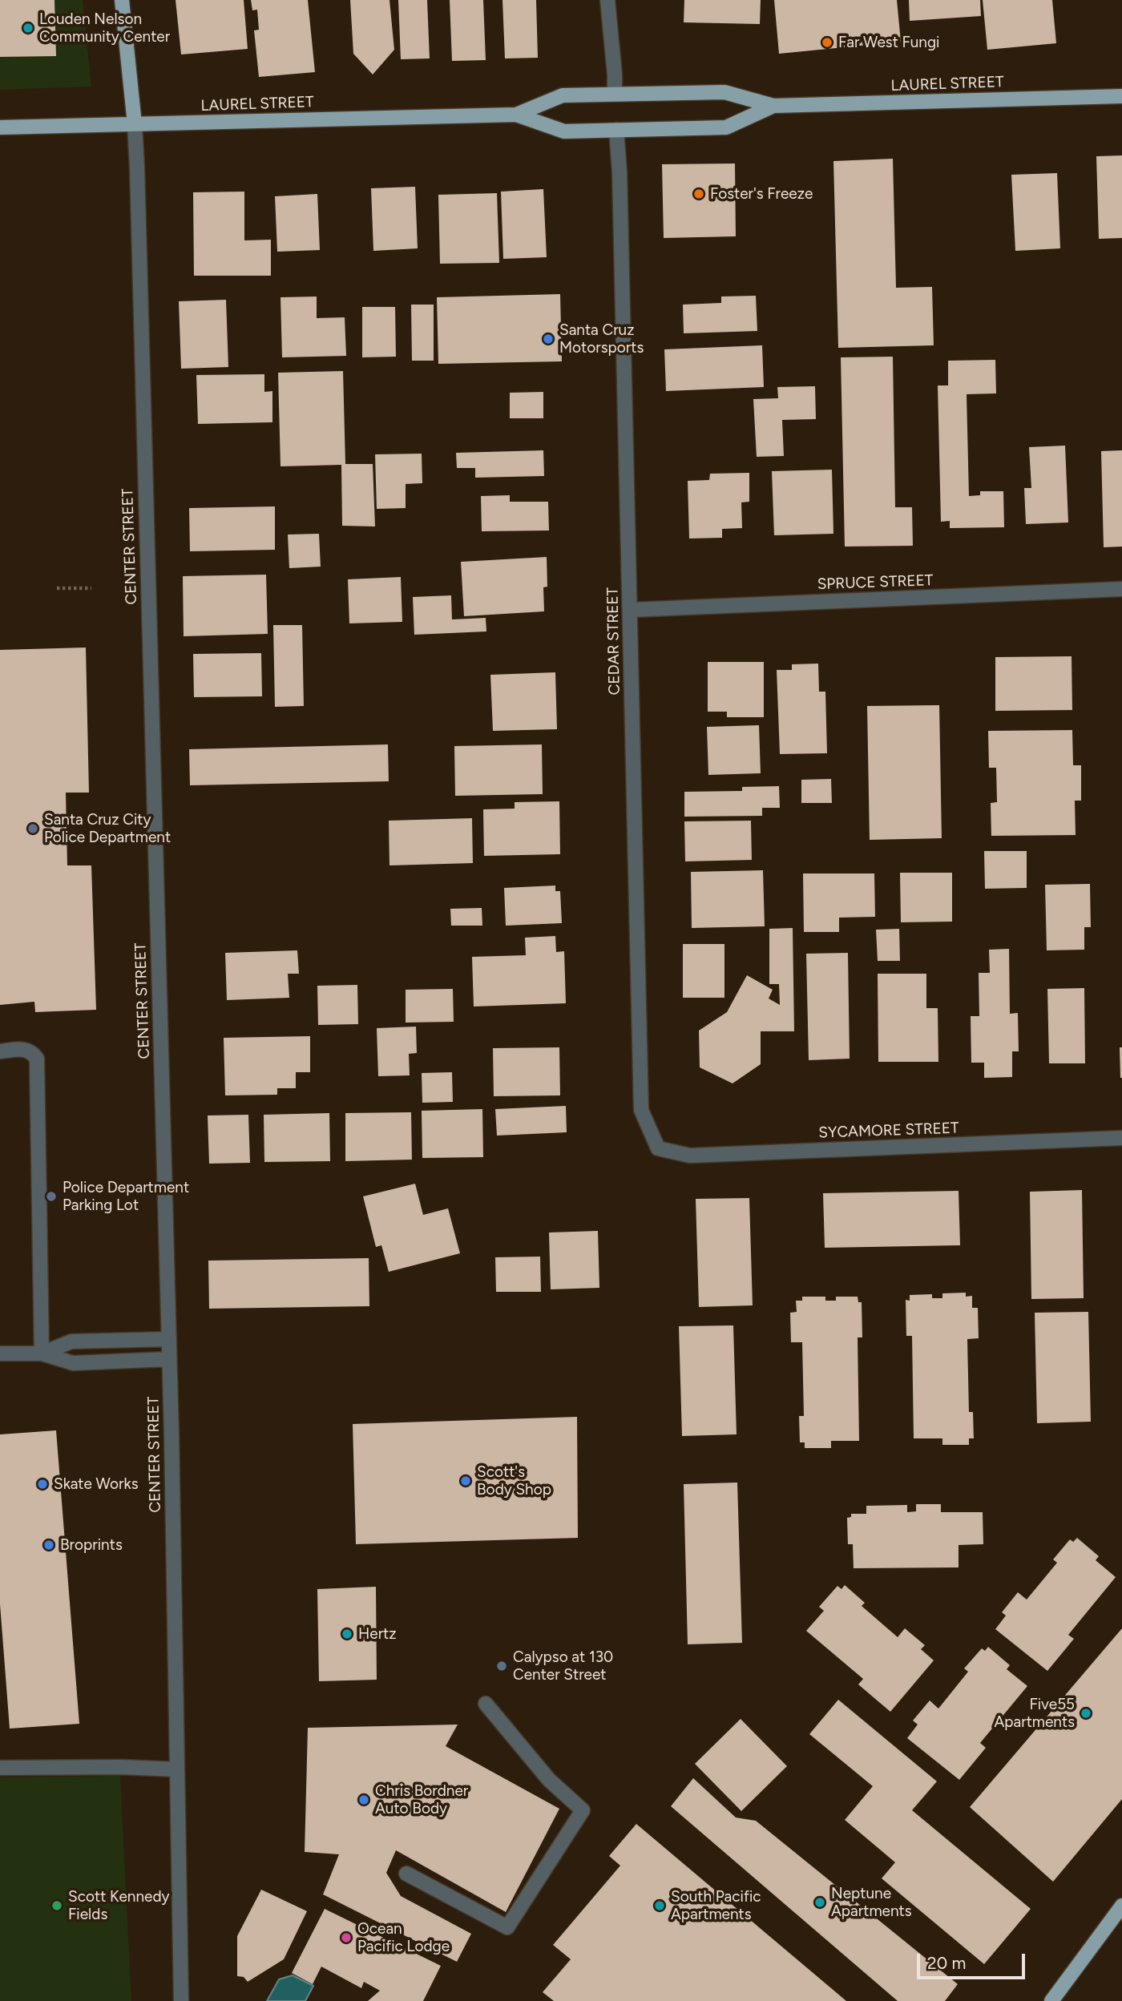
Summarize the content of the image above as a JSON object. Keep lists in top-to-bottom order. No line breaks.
{"streets":{"main road":["LAUREL STREET","CENTER STREET"],"street":["SPRUCE STREET","CEDAR STREET","SYCAMORE STREET"]},"crossings":[["LAUREL STREET","CENTER STREET"],["LAUREL STREET","CEDAR STREET"],["SPRUCE STREET","CEDAR STREET"],["CEDAR STREET","SYCAMORE STREET"]],"places":["Louden Nelson Community Center","Far West Fungi","Foster's Freeze","Santa Cruz Motorsports","Santa Cruz City Police Department","Police Department Parking Lot","Scott's Body Shop","Skate Works","Broprints","Hertz","Calypso at 130 Center Street","Five55 Apartments","Chris Bordner Auto Body","Neptune Apartments","Scott Kennedy Fields","South Pacific Apartments","Ocean Pacific Lodge"],"scale_bar":"20 m"}
